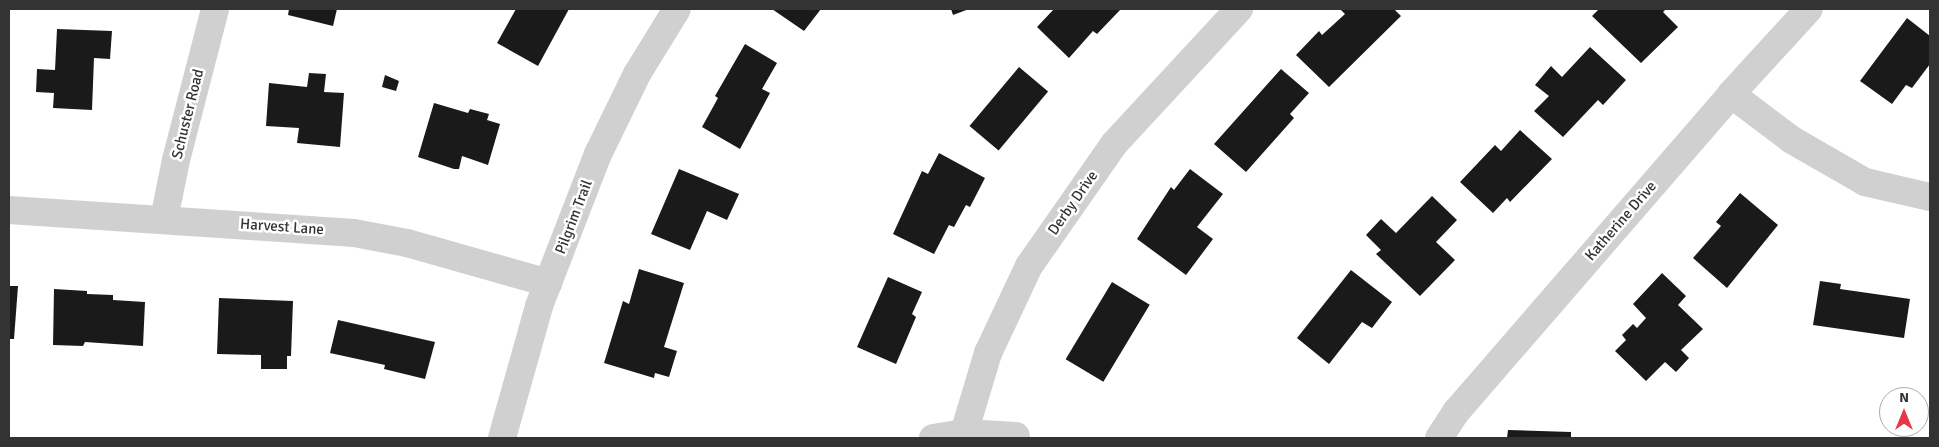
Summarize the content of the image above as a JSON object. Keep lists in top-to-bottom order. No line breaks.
{"streets":{"street":["Schuster Road","Derby Drive","Pilgrim Trail","Katherine Drive","Harvest Lane"]},"crossings":[["Schuster Road","Harvest Lane"],["Pilgrim Trail","Harvest Lane"]],"north":"top"}
